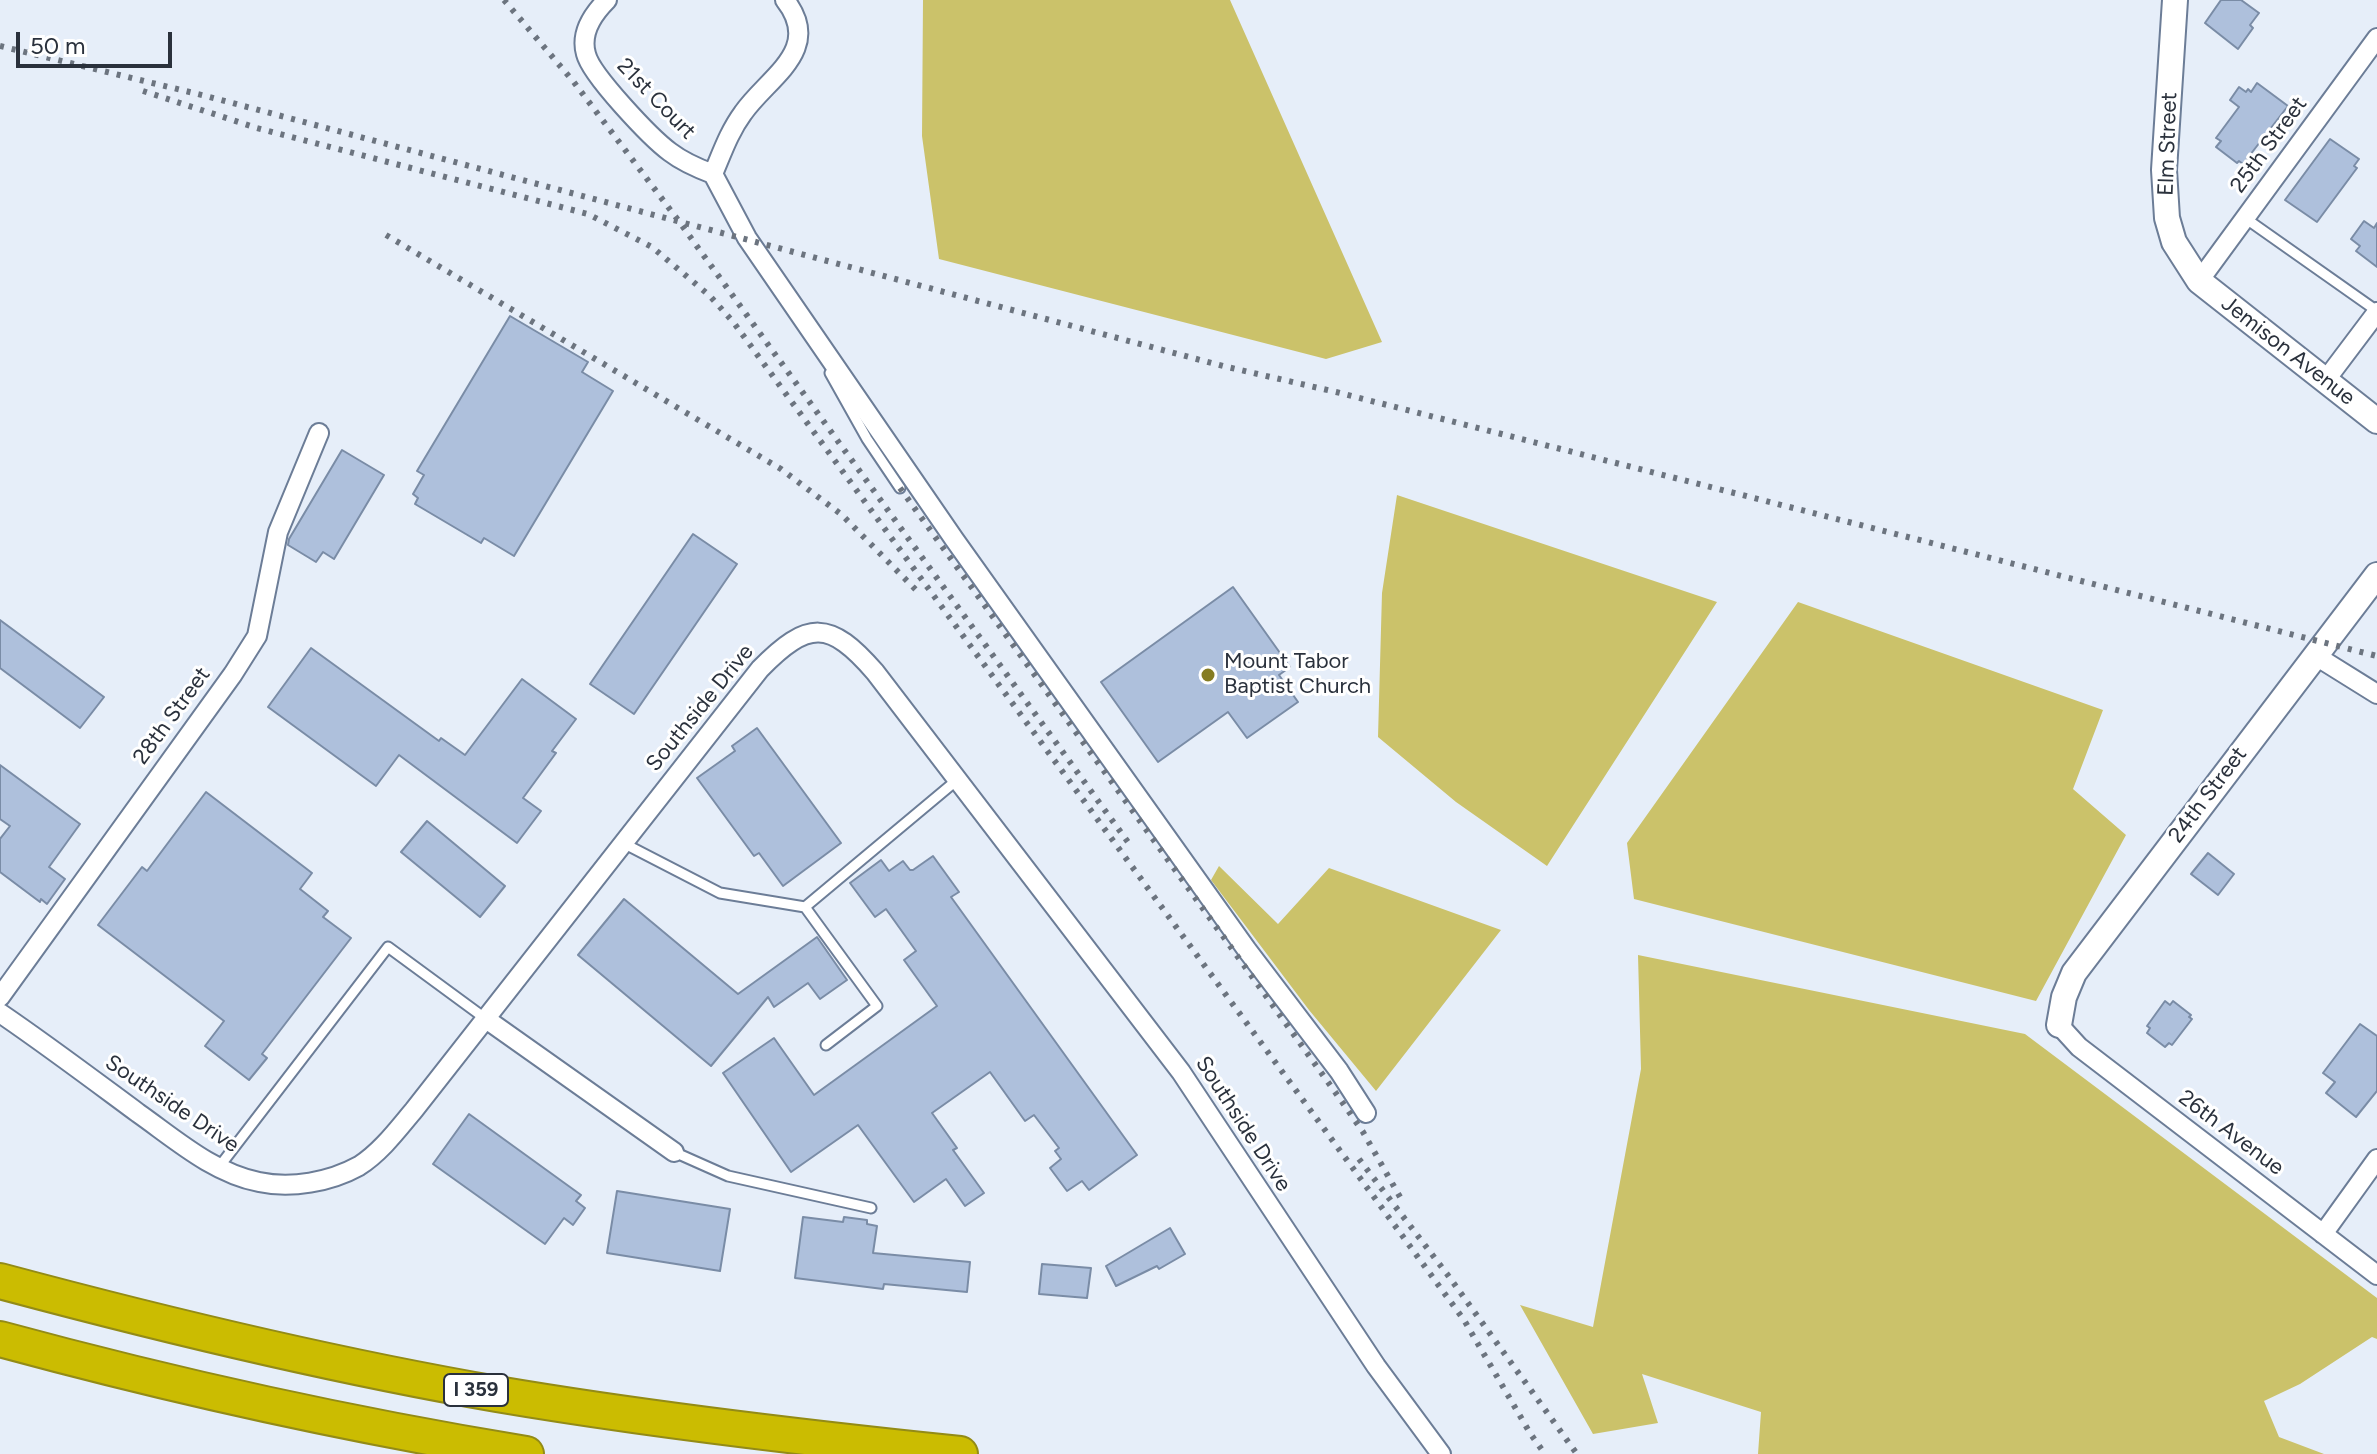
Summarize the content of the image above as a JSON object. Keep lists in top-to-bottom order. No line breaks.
{"streets":{"highway":["I 359"],"street":["21st Court","Elm Street","25th Street","Jemison Avenue","Southside Drive","28th Street","24th Street","26th Avenue"]},"crossings":[["Elm Street","25th Street"],["Elm Street","Jemison Avenue"],["25th Street","Jemison Avenue"],["24th Street","26th Avenue"]],"places":["Mount Tabor Baptist Church"],"scale_bar":"50 m"}
